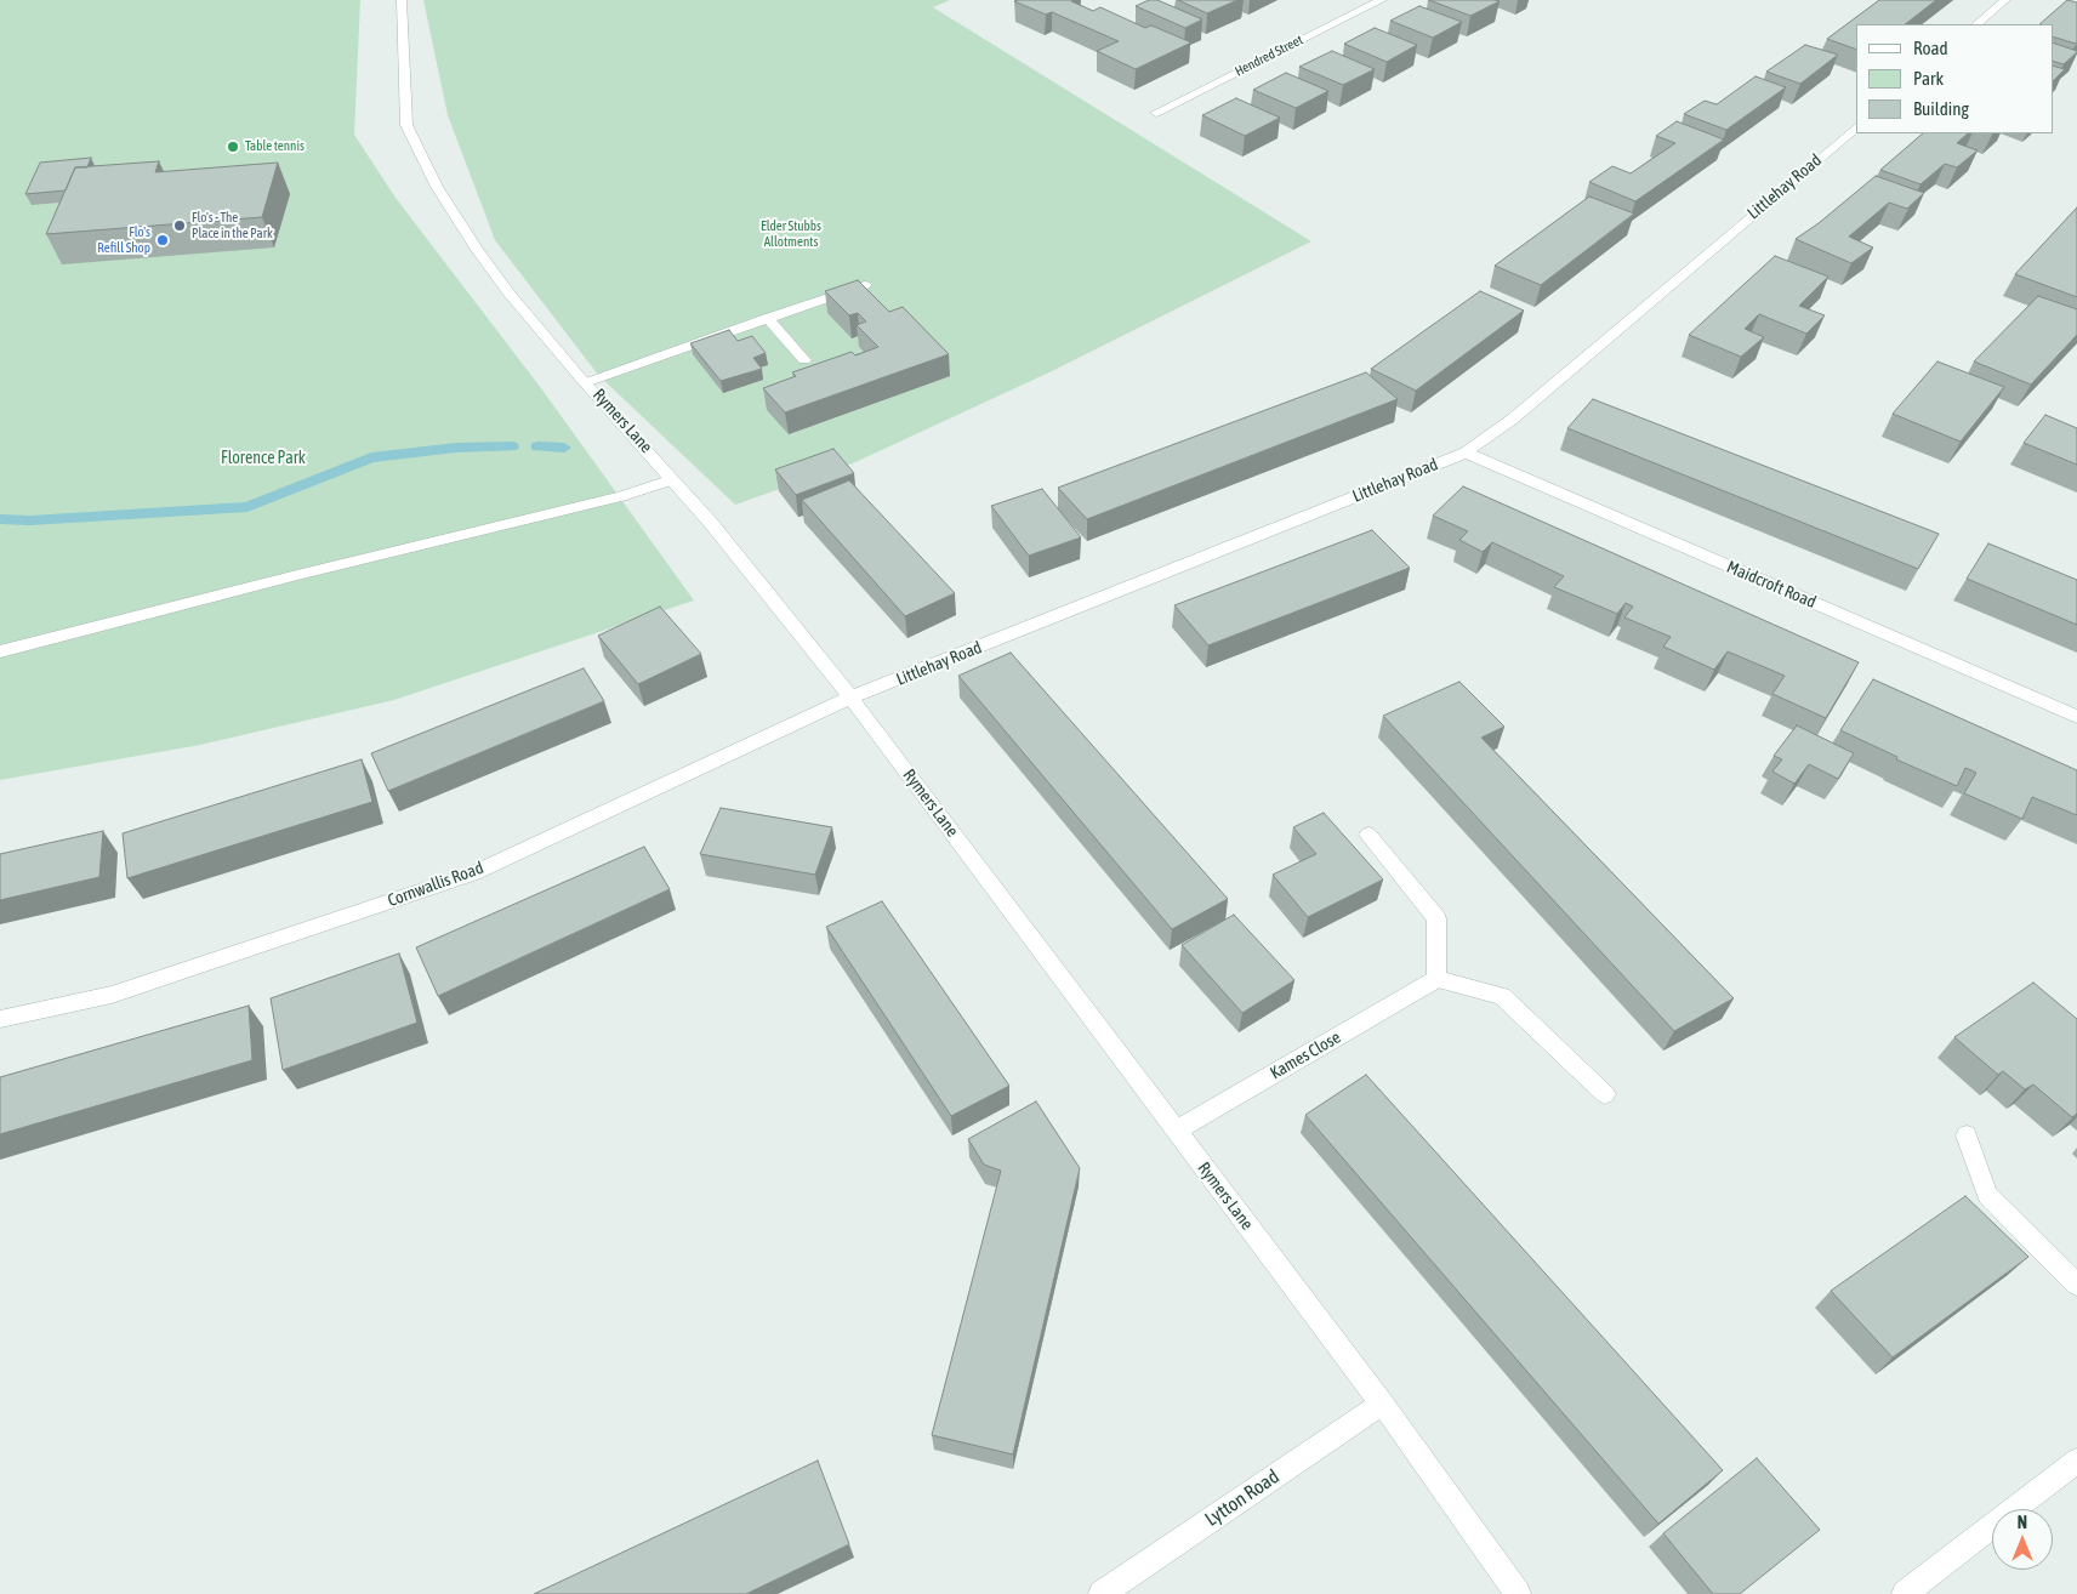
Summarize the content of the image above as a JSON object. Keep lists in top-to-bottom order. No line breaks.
{"streets":{"street":["Hendred Street","Littlehay Road","Rymers Lane","Maidcroft Road","Cornwallis Road","Kames Close","Lytton Road"]},"crossings":[["Littlehay Road","Rymers Lane"],["Littlehay Road","Maidcroft Road"],["Littlehay Road","Cornwallis Road"],["Rymers Lane","Cornwallis Road"],["Rymers Lane","Kames Close"],["Rymers Lane","Lytton Road"]],"parks":["Elder Stubbs Allotments","Florence Park"],"places":["Table tennis","Flo's - The Place in the Park","Flo's Refill Shop"],"legend":["Road","Park","Building"],"north":"top"}
